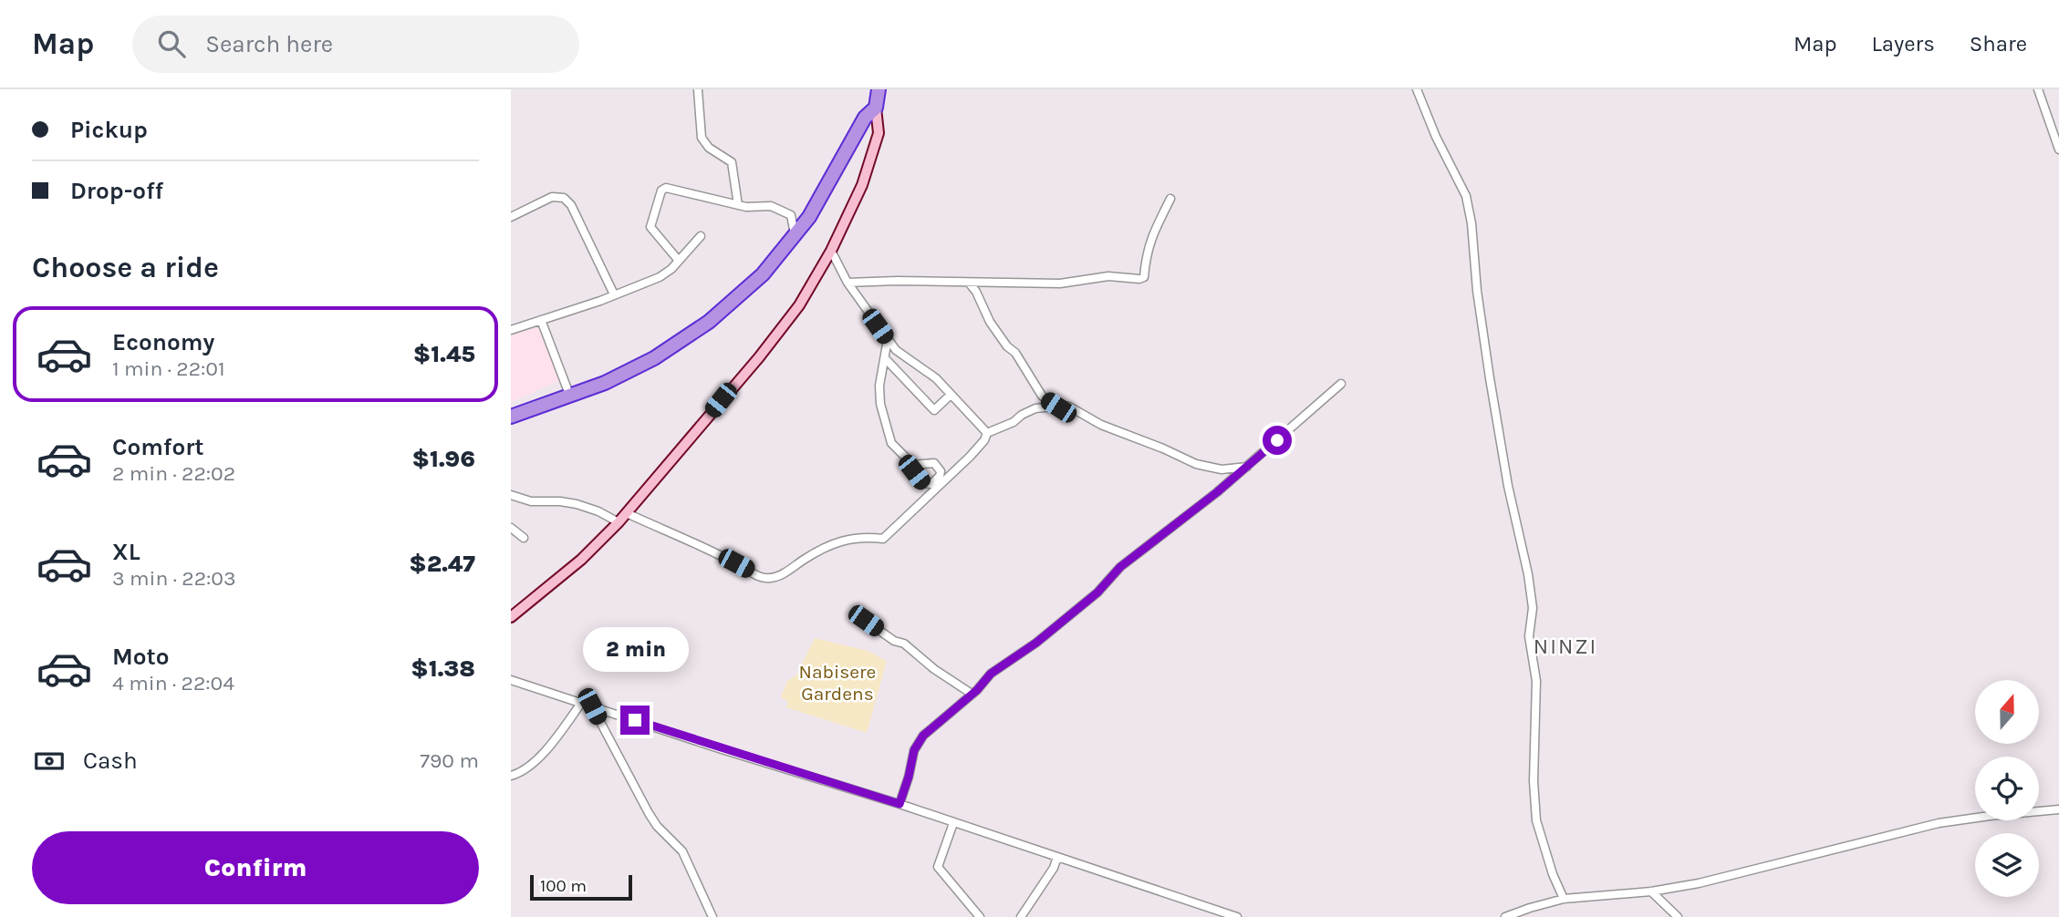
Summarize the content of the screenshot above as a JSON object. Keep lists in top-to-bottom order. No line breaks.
{"districts":["NINZI"],"parks":["Nabisere Gardens"],"scale_bar":"100 m","north":"top","page":{"header":"Map","search":"Search here","nav":["Map","Layers","Share"],"banner":["Pickup","Drop-off"],"heading":"Choose a ride","list":[{"name":"Economy","note":"1 min · 22:01","value":"$1.45"},{"name":"Comfort","note":"2 min · 22:02","value":"$1.96"},{"name":"XL","note":"3 min · 22:03","value":"$2.47"},{"name":"Moto","note":"4 min · 22:04","value":"$1.38"}],"bubble":"2 min","pay":["Cash","790 m"],"buttons":"Confirm","scale":"100 m"}}
